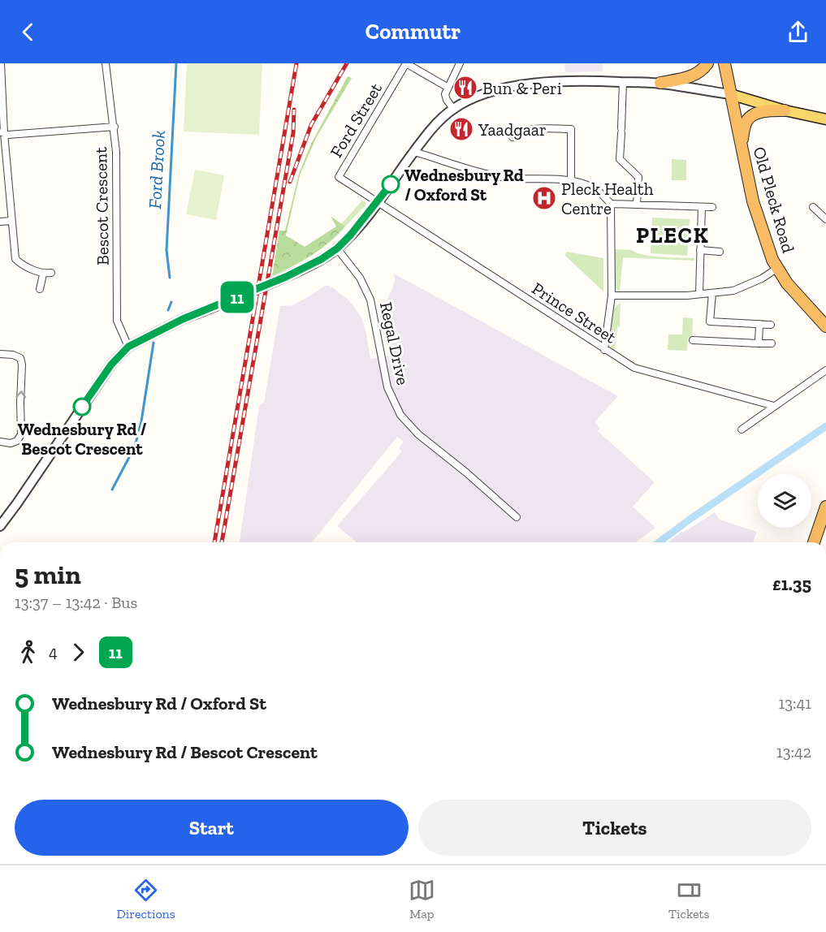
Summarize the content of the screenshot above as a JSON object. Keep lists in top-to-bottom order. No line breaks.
{"streets":{"highway":["Old Pleck Road"],"street":["Ford Street","Bescot Crescent","Prince Street","Regal Drive"]},"crossings":[["Ford Street","Prince Street"]],"districts":["PLECK"],"water":["Ford Brook"],"places":{"restaurant":["Bun & Peri","Yaadgaar"],"other":["Wednesbury Rd / Oxford St","Wednesbury Rd / Bescot Crescent"],"hospital":["Pleck Health Centre"]},"lines":["bus line 11"],"page":{"header":"Commutr","on_map":"11","heading":["5 min","13:37 – 13:42 · Bus","£1.35"],"legs":["4","11"],"list":[{"name":"Wednesbury Rd / Oxford St","value":"13:41"},{"name":"Wednesbury Rd / Bescot Crescent","value":"13:42"}],"buttons":["Start","Tickets"],"tabs":["Directions","Map","Tickets"]}}
